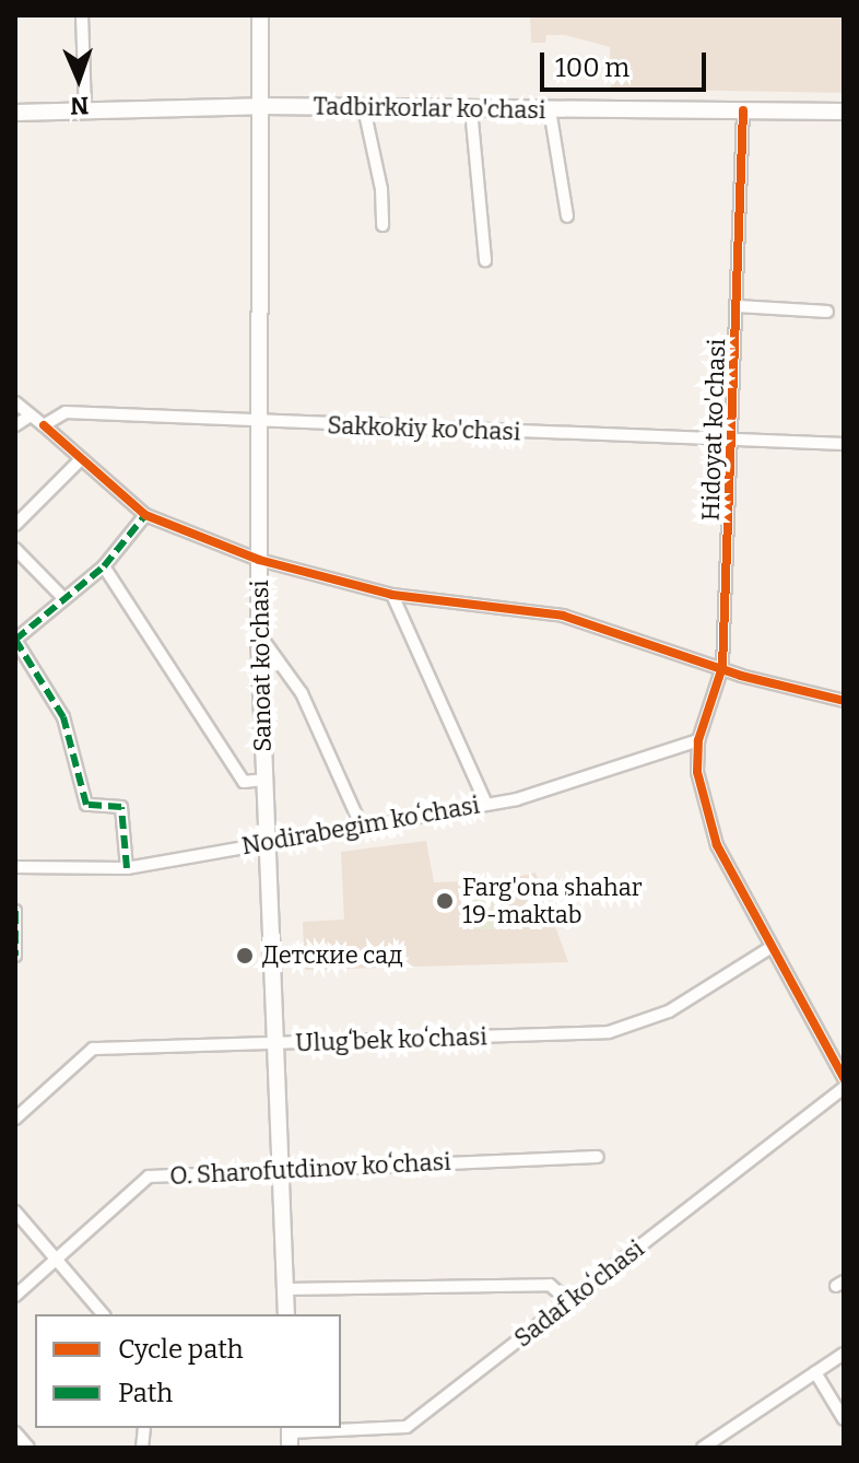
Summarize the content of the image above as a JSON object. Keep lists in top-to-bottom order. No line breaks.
{"streets":{"main road":["Tadbirkorlar ko'chasi","Sanoat ko'chasi"],"street":["Sakkokiy ko'chasi","Hidoyat ko'chasi","Nodirabegim koʻchasi","Ulugʻbek koʻchasi","O. Sharofutdinov koʻchasi","Sadaf koʻchasi"]},"crossings":[["Tadbirkorlar ko'chasi","Hidoyat ko'chasi"],["Tadbirkorlar ko'chasi","Sanoat ko'chasi"],["Sakkokiy ko'chasi","Hidoyat ko'chasi"],["Sakkokiy ko'chasi","Sanoat ko'chasi"],["Hidoyat ko'chasi","Nodirabegim koʻchasi"],["Hidoyat ko'chasi","Ulugʻbek koʻchasi"],["Sanoat ko'chasi","Nodirabegim koʻchasi"],["Sanoat ko'chasi","Ulugʻbek koʻchasi"],["Sanoat ko'chasi","O. Sharofutdinov koʻchasi"]],"places":["Farg'ona shahar 19-maktab","Детские сад"],"legend":["Cycle path","Path"],"scale_bar":"100 m","north":"bottom"}
